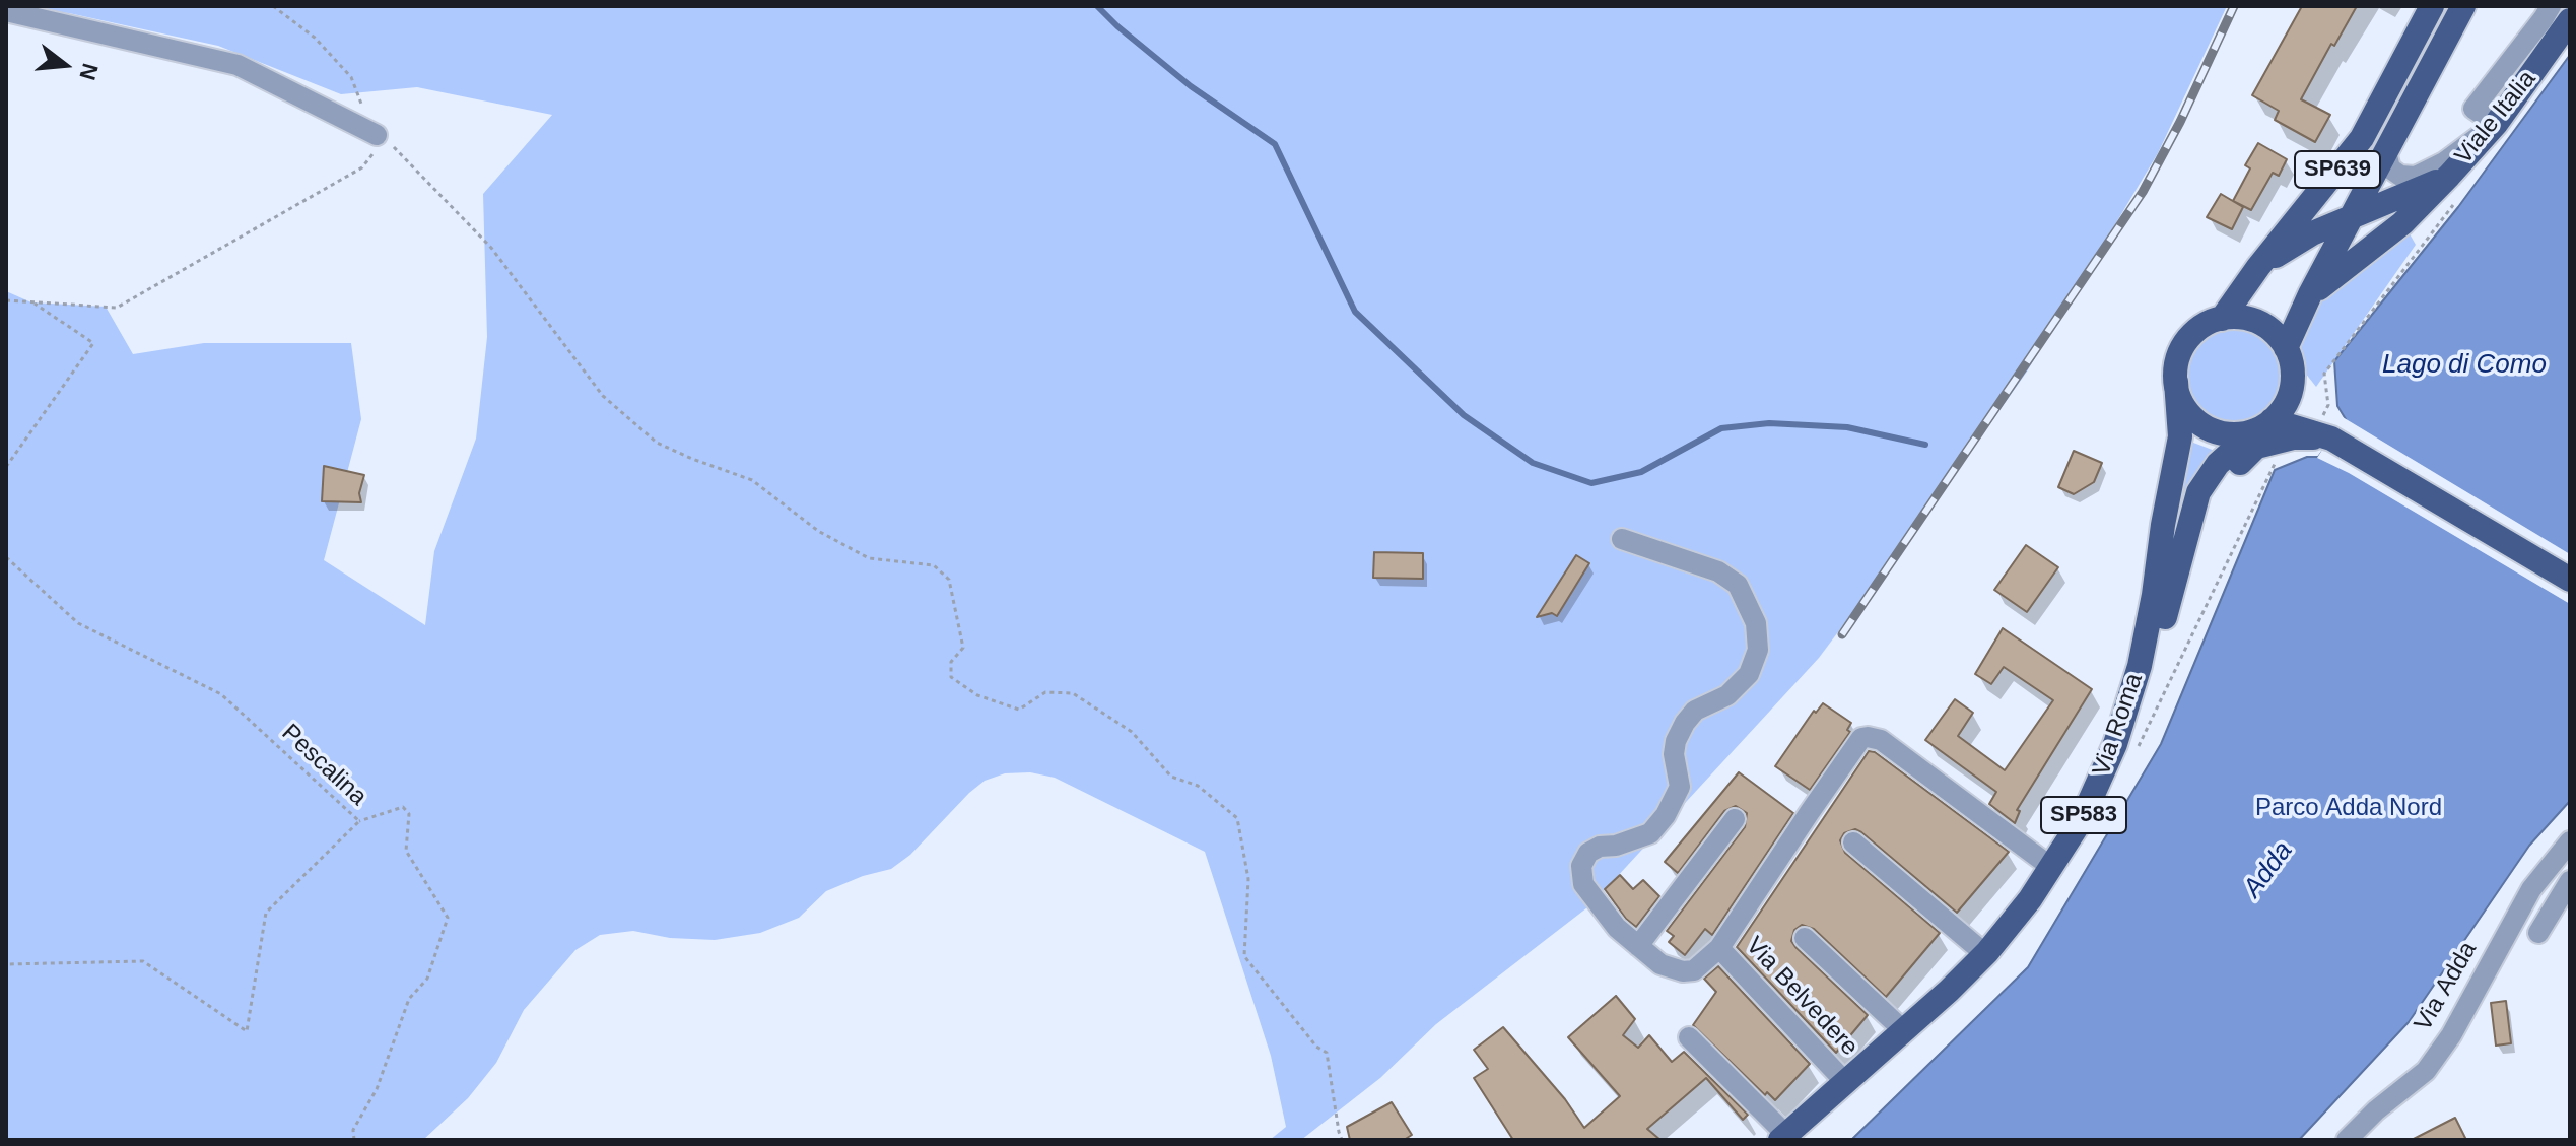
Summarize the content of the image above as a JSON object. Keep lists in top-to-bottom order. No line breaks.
{"streets":{"main road":["Viale Italia","SP639","Via Roma","SP583"],"street":["Via Adda","Via Belvedere"],"path":["Pescalina"]},"crossings":[["Viale Italia","SP639"],["SP639","Via Roma"],["SP639","SP583"],["Via Roma","SP583"],["Via Roma","Via Belvedere"]],"water":["Lago di Como","Adda"],"parks":["Parco Adda Nord"],"north":"right"}
